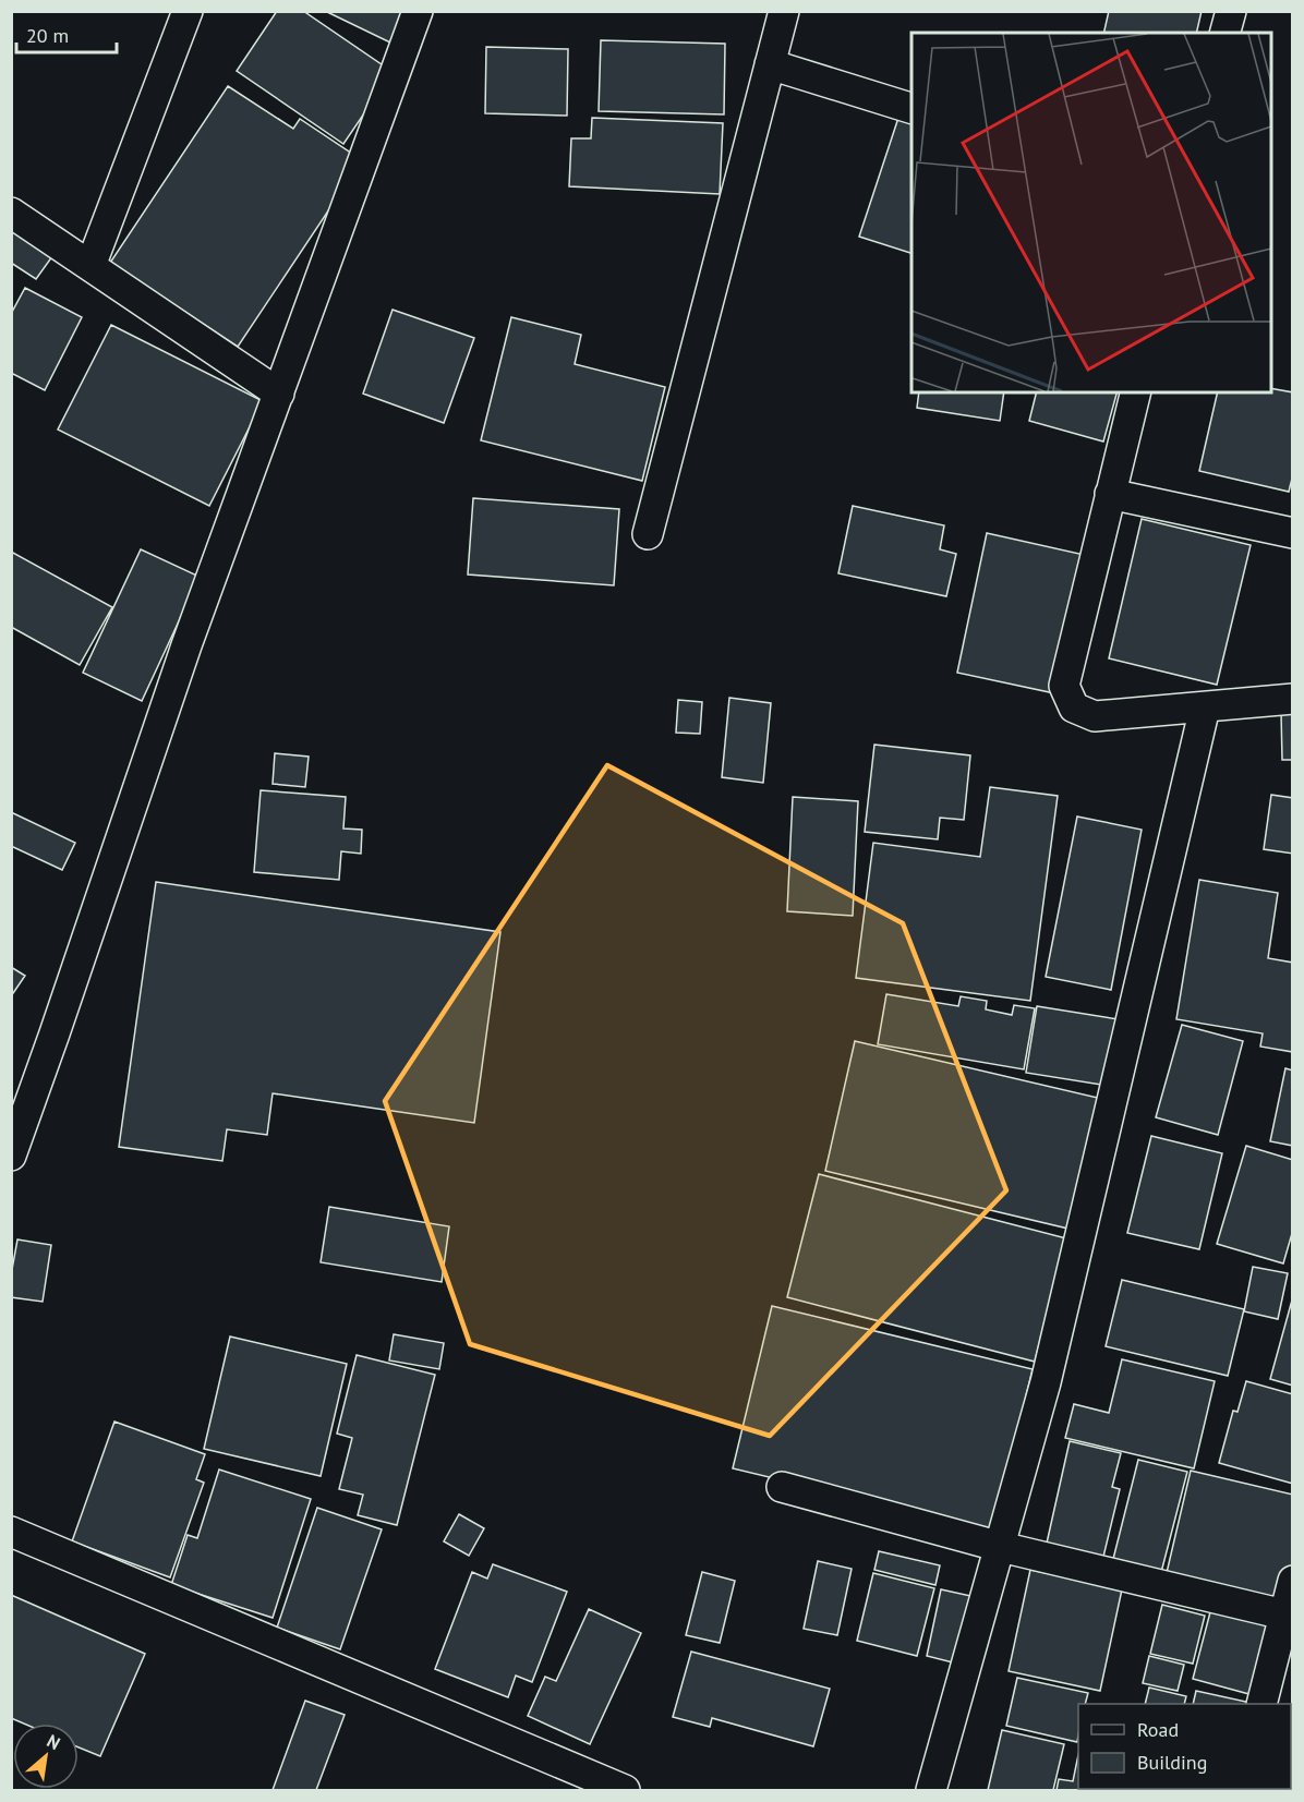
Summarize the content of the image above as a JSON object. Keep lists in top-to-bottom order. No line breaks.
{"legend":["Road","Building"],"scale_bar":"20 m","north":"top right"}
